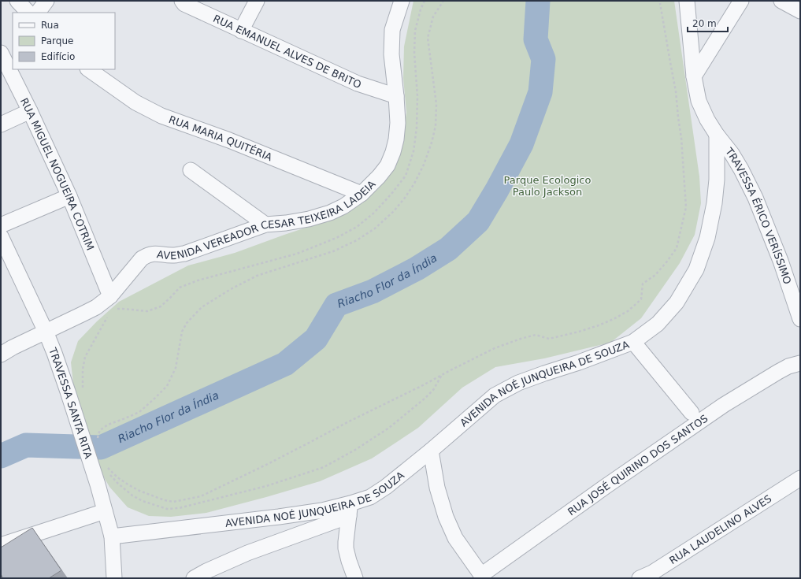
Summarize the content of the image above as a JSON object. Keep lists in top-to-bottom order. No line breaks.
{"streets":{"street":["RUA EMANUEL ALVES DE BRITO","RUA MARIA QUITÉRIA","RUA MIGUEL NOGUEIRA COTRIM","AVENIDA VEREADOR CESAR TEIXEIRA LADEIA","TRAVESSA ÉRICO VERÍSSIMO","AVENIDA NOÉ JUNQUEIRA DE SOUZA","TRAVESSA SANTA RITA","RUA JOSÉ QUIRINO DOS SANTOS","RUA LAUDELINO ALVES"]},"crossings":[["RUA EMANUEL ALVES DE BRITO","AVENIDA VEREADOR CESAR TEIXEIRA LADEIA"],["RUA MARIA QUITÉRIA","AVENIDA VEREADOR CESAR TEIXEIRA LADEIA"],["RUA MIGUEL NOGUEIRA COTRIM","AVENIDA VEREADOR CESAR TEIXEIRA LADEIA"],["AVENIDA VEREADOR CESAR TEIXEIRA LADEIA","TRAVESSA SANTA RITA"],["TRAVESSA ÉRICO VERÍSSIMO","AVENIDA NOÉ JUNQUEIRA DE SOUZA"],["AVENIDA NOÉ JUNQUEIRA DE SOUZA","TRAVESSA SANTA RITA"]],"water":["Riacho Flor da Índia"],"parks":["Parque Ecologico Paulo Jackson"],"legend":["Rua","Parque","Edifício"],"scale_bar":"20 m"}
